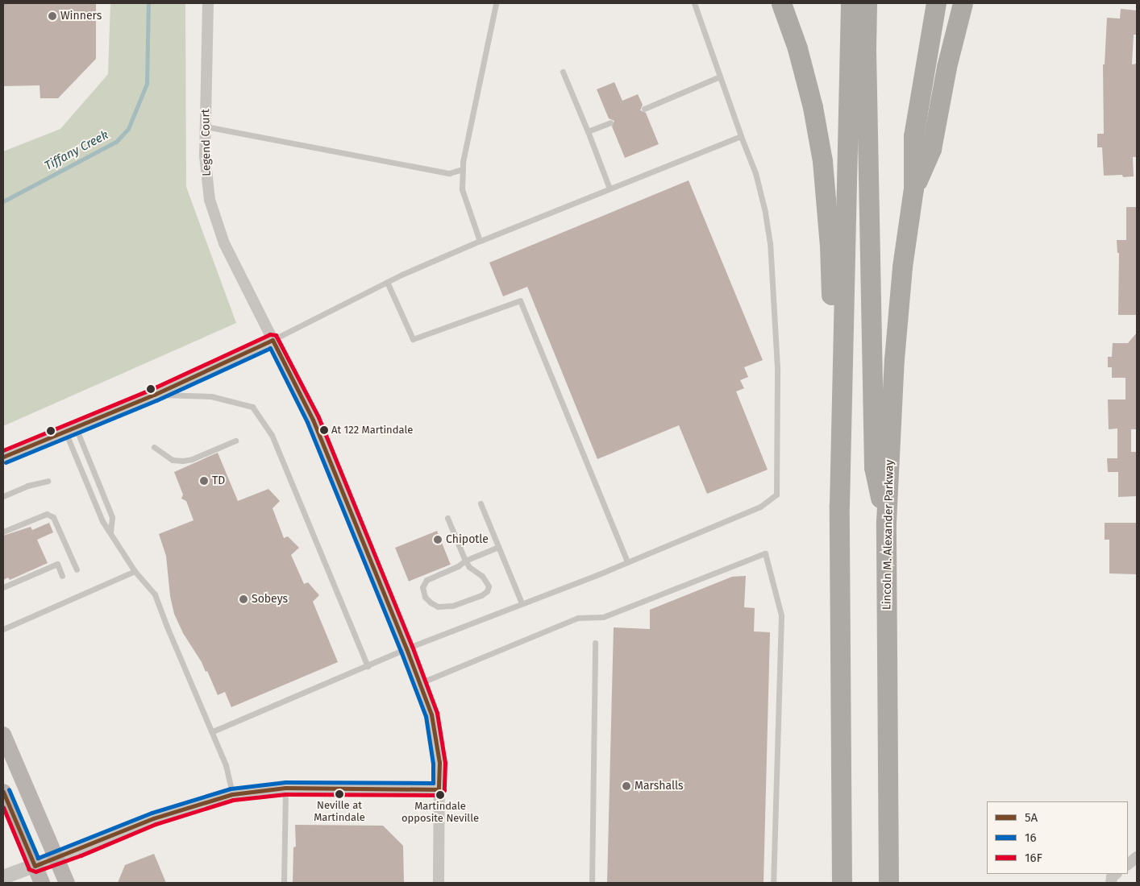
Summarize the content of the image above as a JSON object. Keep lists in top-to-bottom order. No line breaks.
{"streets":{"highway":["Lincoln M. Alexander Parkway"],"street":["Legend Court"]},"water":["Tiffany Creek"],"places":["Winners","At 122 Martindale","TD","Chipotle","Sobeys","Marshalls","Neville at Martindale","Martindale opposite Neville"],"lines":["transit line 16F","transit line 5A","transit line 16"],"legend":["5A","16","16F"]}
